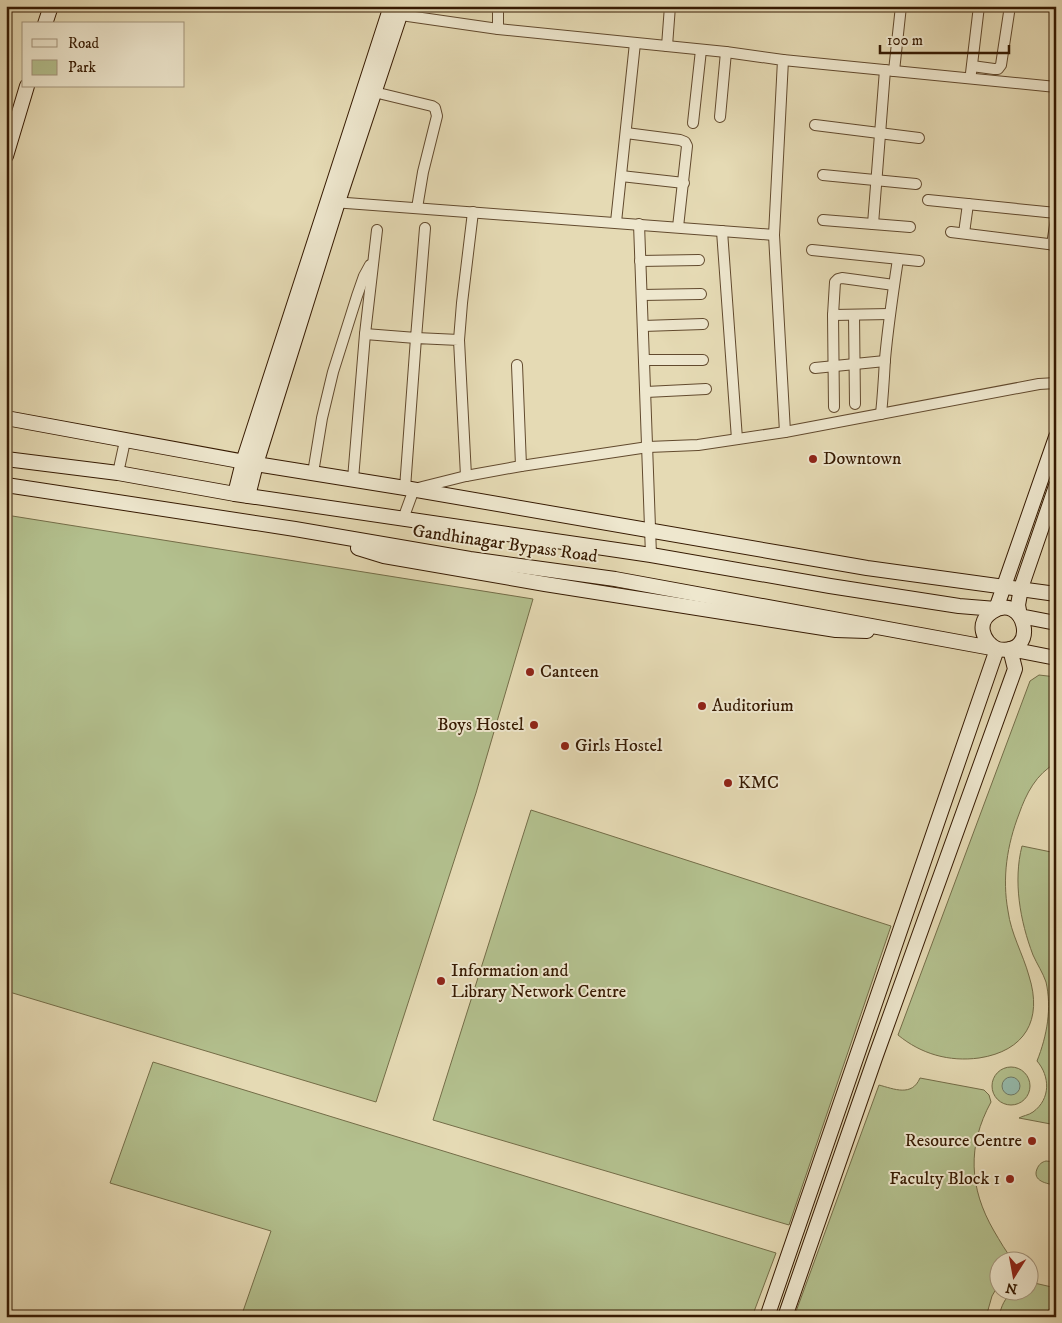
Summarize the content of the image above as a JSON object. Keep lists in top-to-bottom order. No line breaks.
{"streets":{"street":["Gandhinagar Bypass Road"]},"places":["Downtown","Canteen","Auditorium","Boys Hostel","Girls Hostel","KMC","Information and Library Network Centre","Resource Centre","Faculty Block 1"],"legend":["Road","Park"],"scale_bar":"100 m","north":"bottom"}
